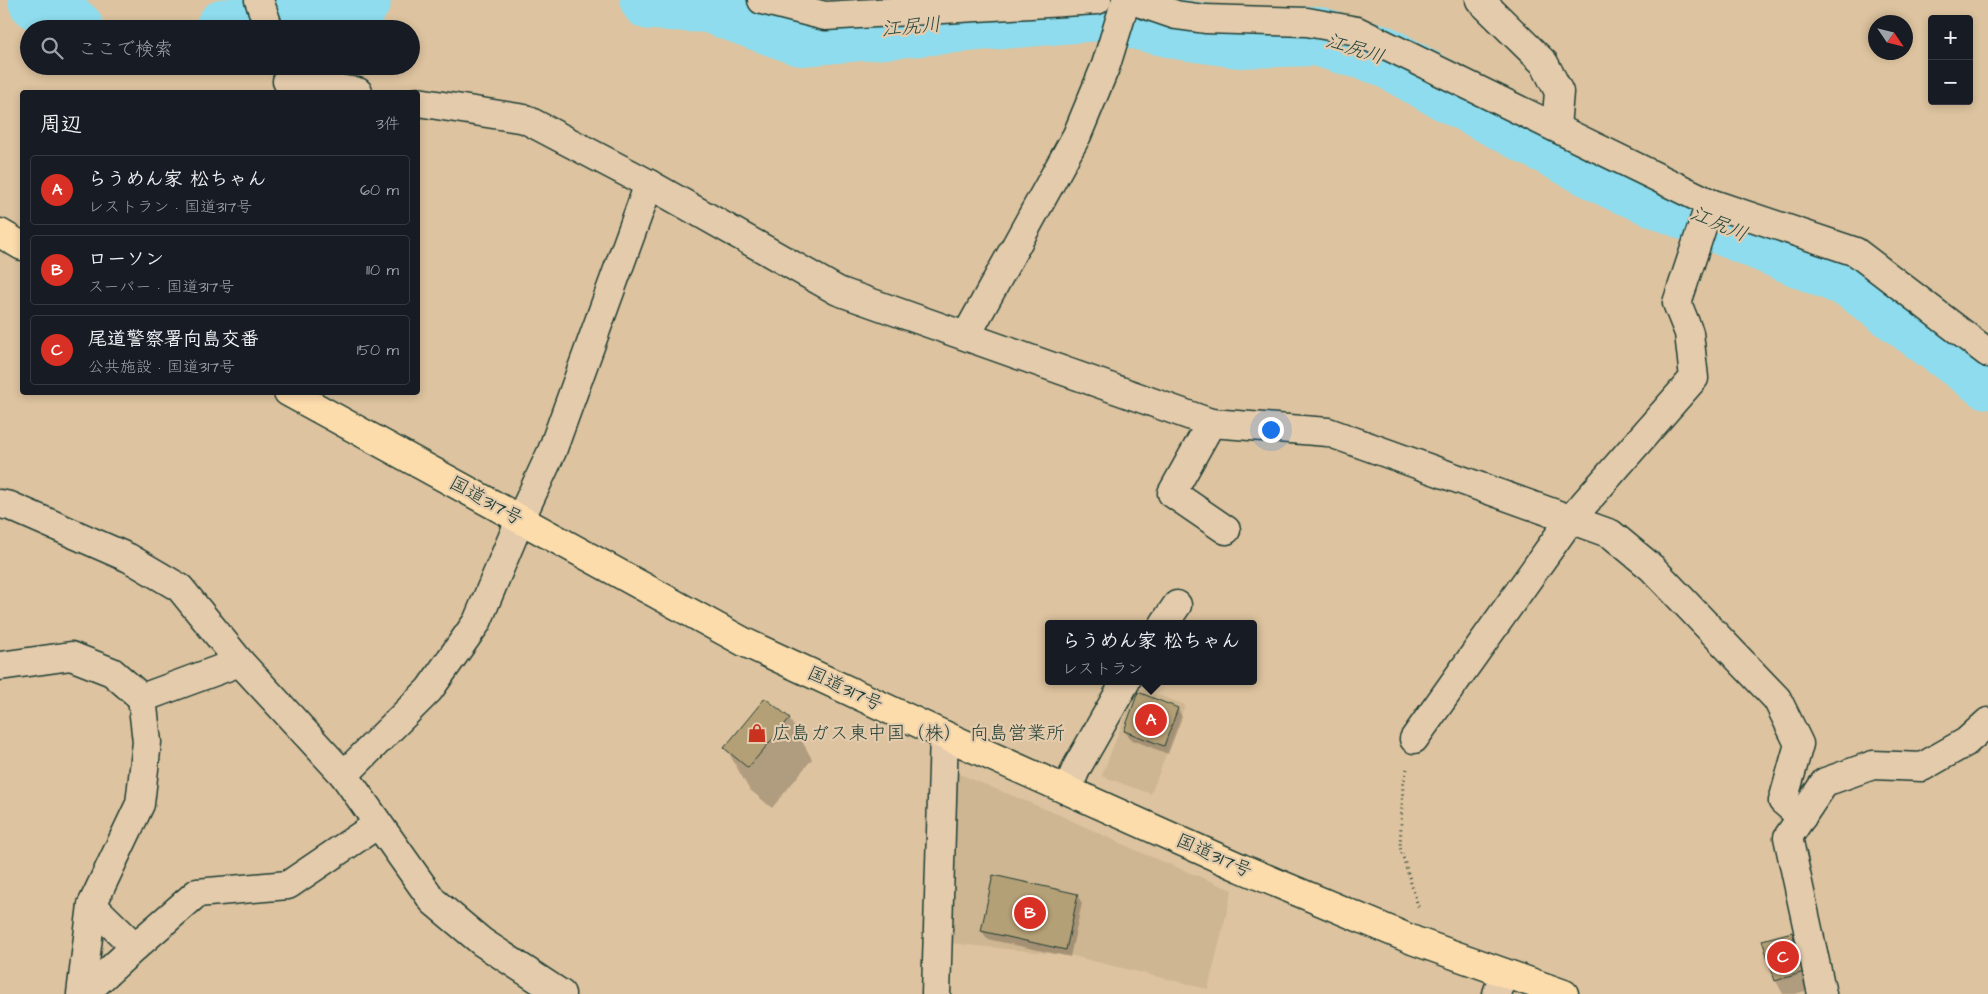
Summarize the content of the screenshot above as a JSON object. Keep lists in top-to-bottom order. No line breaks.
{"streets":{"highway":["国道317号"]},"water":["江尻川"],"places":{"shop":["広島ガス東中国（株） 向島営業所"]},"north":"bottom right","page":{"map_buttons":["+","−"],"search":"ここで検索","heading":["周辺","3件"],"list":[{"mark":"A","name":"らうめん家 松ちゃん","note":"レストラン · 国道317号","value":"60 m"},{"mark":"B","name":"ローソン","note":"スーパー · 国道317号","value":"110 m"},{"mark":"C","name":"尾道警察署向島交番","note":"公共施設 · 国道317号","value":"150 m"}],"popup":["らうめん家 松ちゃん","レストラン"],"pins":["A","B","C"]}}
